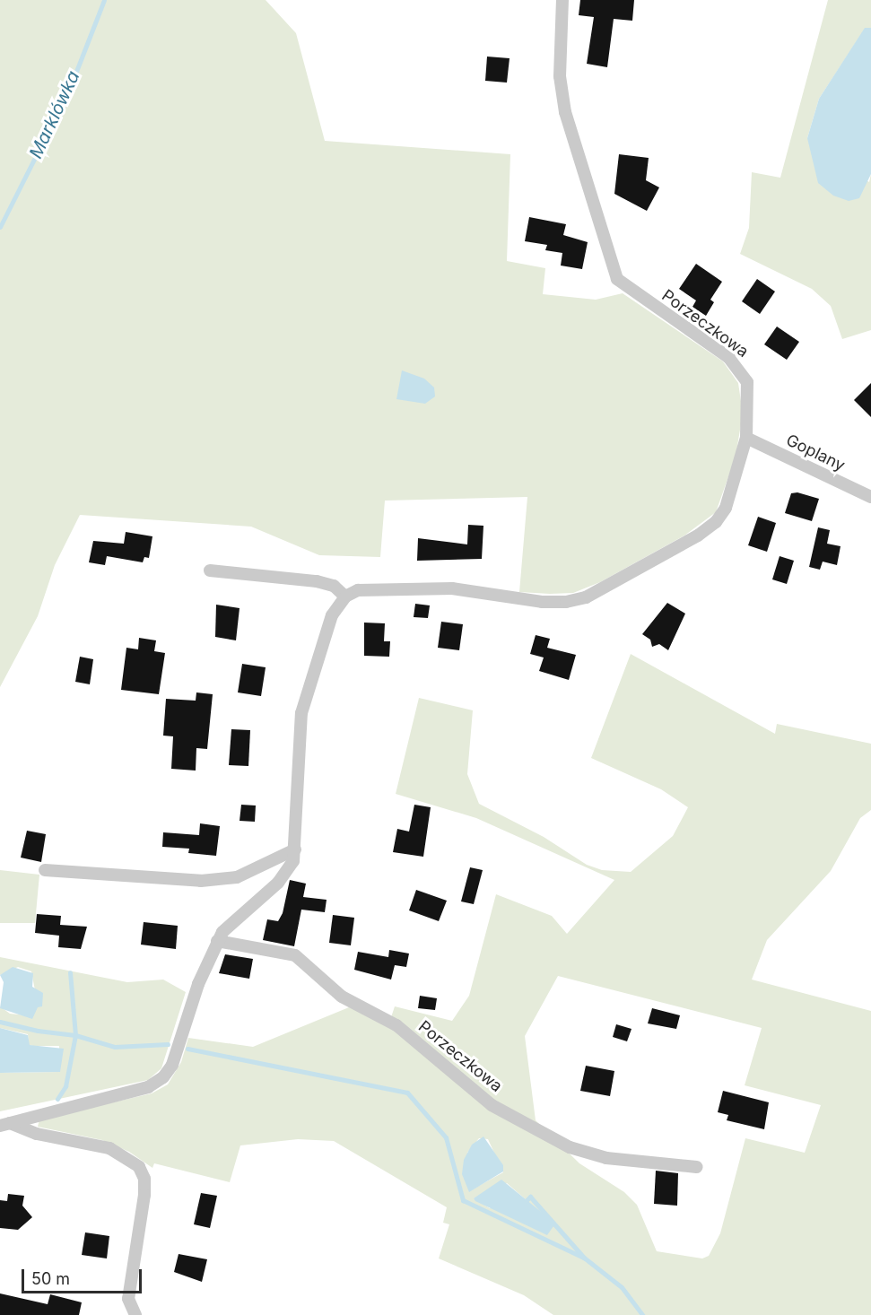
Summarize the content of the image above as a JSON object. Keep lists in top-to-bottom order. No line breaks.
{"streets":{"street":["Porzeczkowa","Goplany"]},"crossings":[["Porzeczkowa","Goplany"]],"water":["Marklówka"],"scale_bar":"50 m"}
